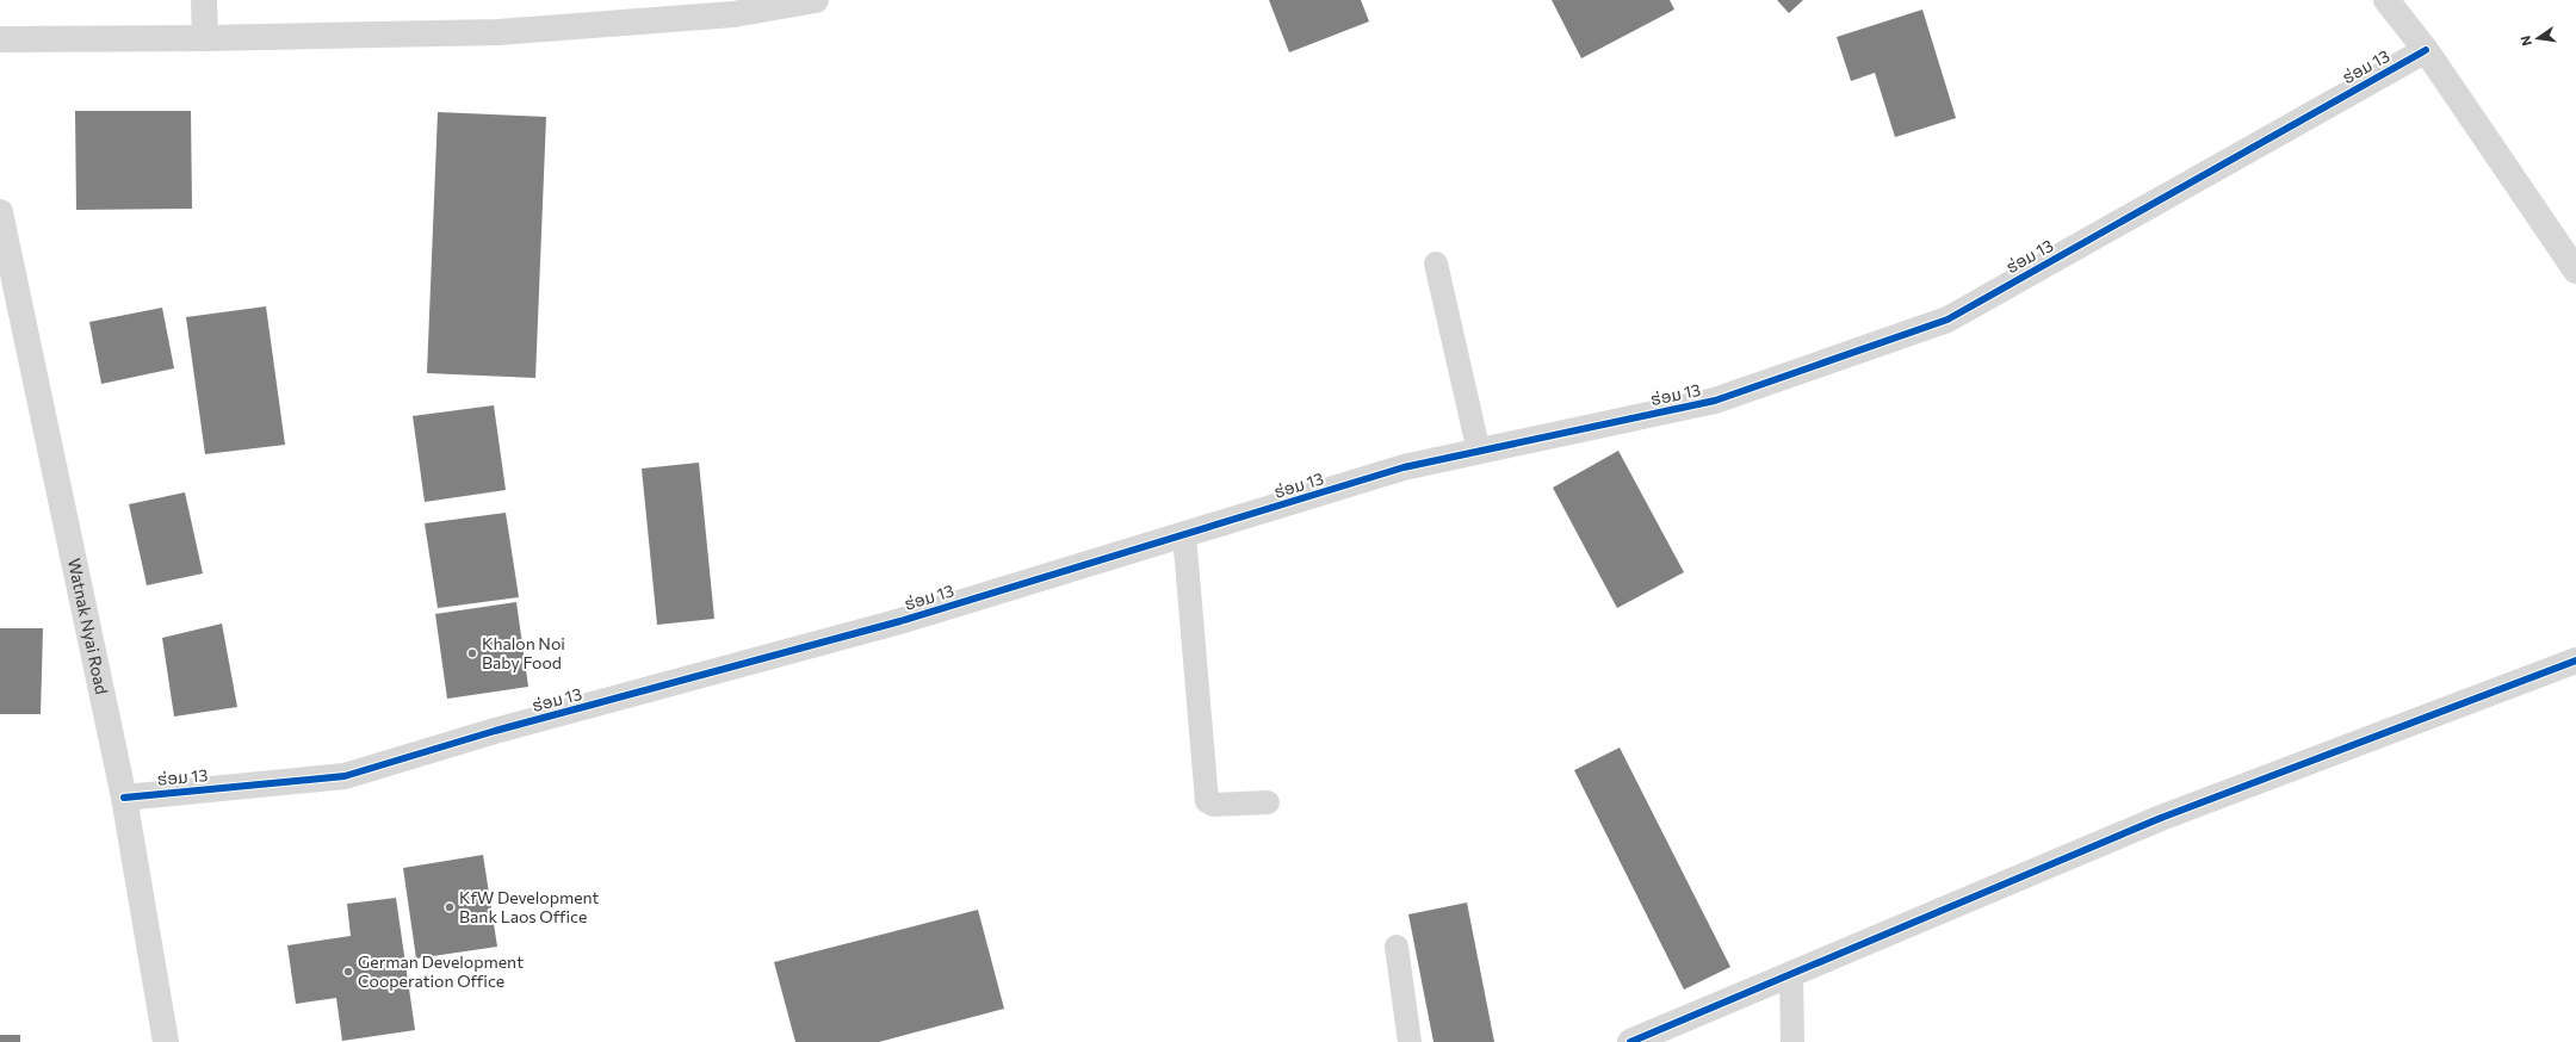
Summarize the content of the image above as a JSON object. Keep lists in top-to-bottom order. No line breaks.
{"streets":{"street":["ຮ່ອມ 13","Watnak Nyai Road"]},"crossings":[["ຮ່ອມ 13","Watnak Nyai Road"]],"places":["Khalon Noi Baby Food","KfW Development Bank Laos Office","German Development Cooperation Office"],"north":"left"}
